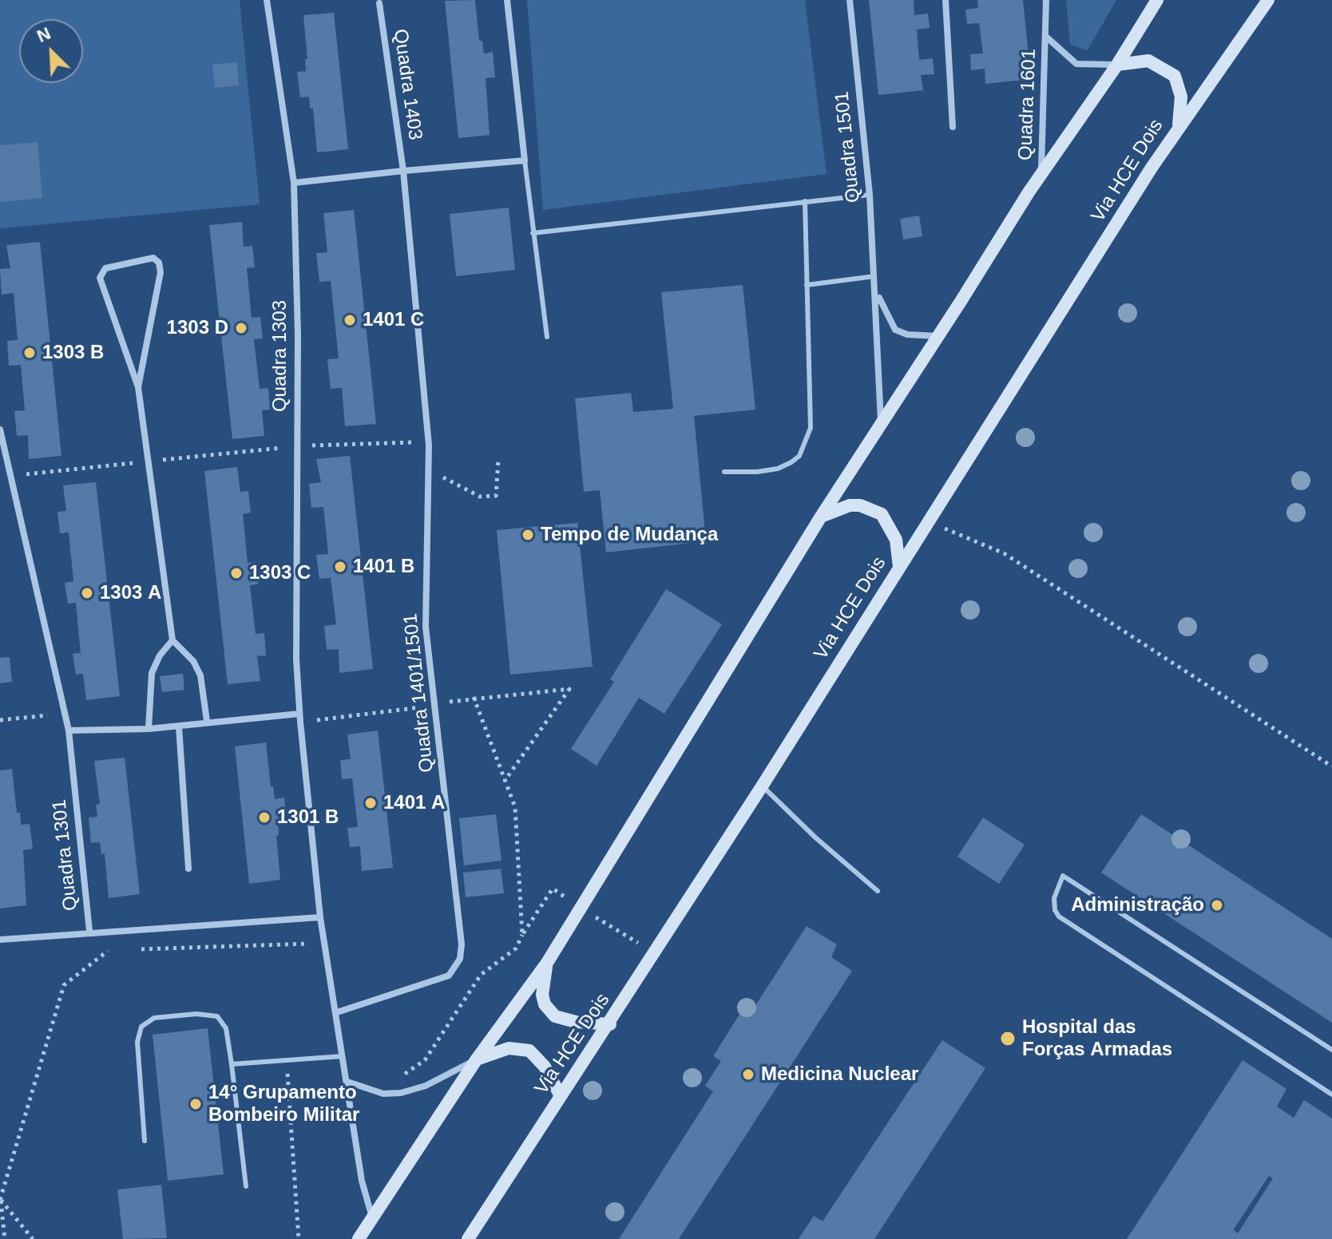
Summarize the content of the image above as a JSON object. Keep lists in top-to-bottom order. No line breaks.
{"streets":{"main road":["Via HCE Dois"],"street":["Quadra 1403","Quadra 1601","Quadra 1501","Quadra 1303","Quadra 1401/1501","Quadra 1301"]},"crossings":[["Quadra 1403","Quadra 1401/1501"]],"places":["1401 C","1303 D","1303 B","Tempo de Mudança","1401 B","1303 C","1303 A","1401 A","1301 B","Administração","Hospital das Forças Armadas","Medicina Nuclear","14° Grupamento Bombeiro Militar"],"north":"top left"}
